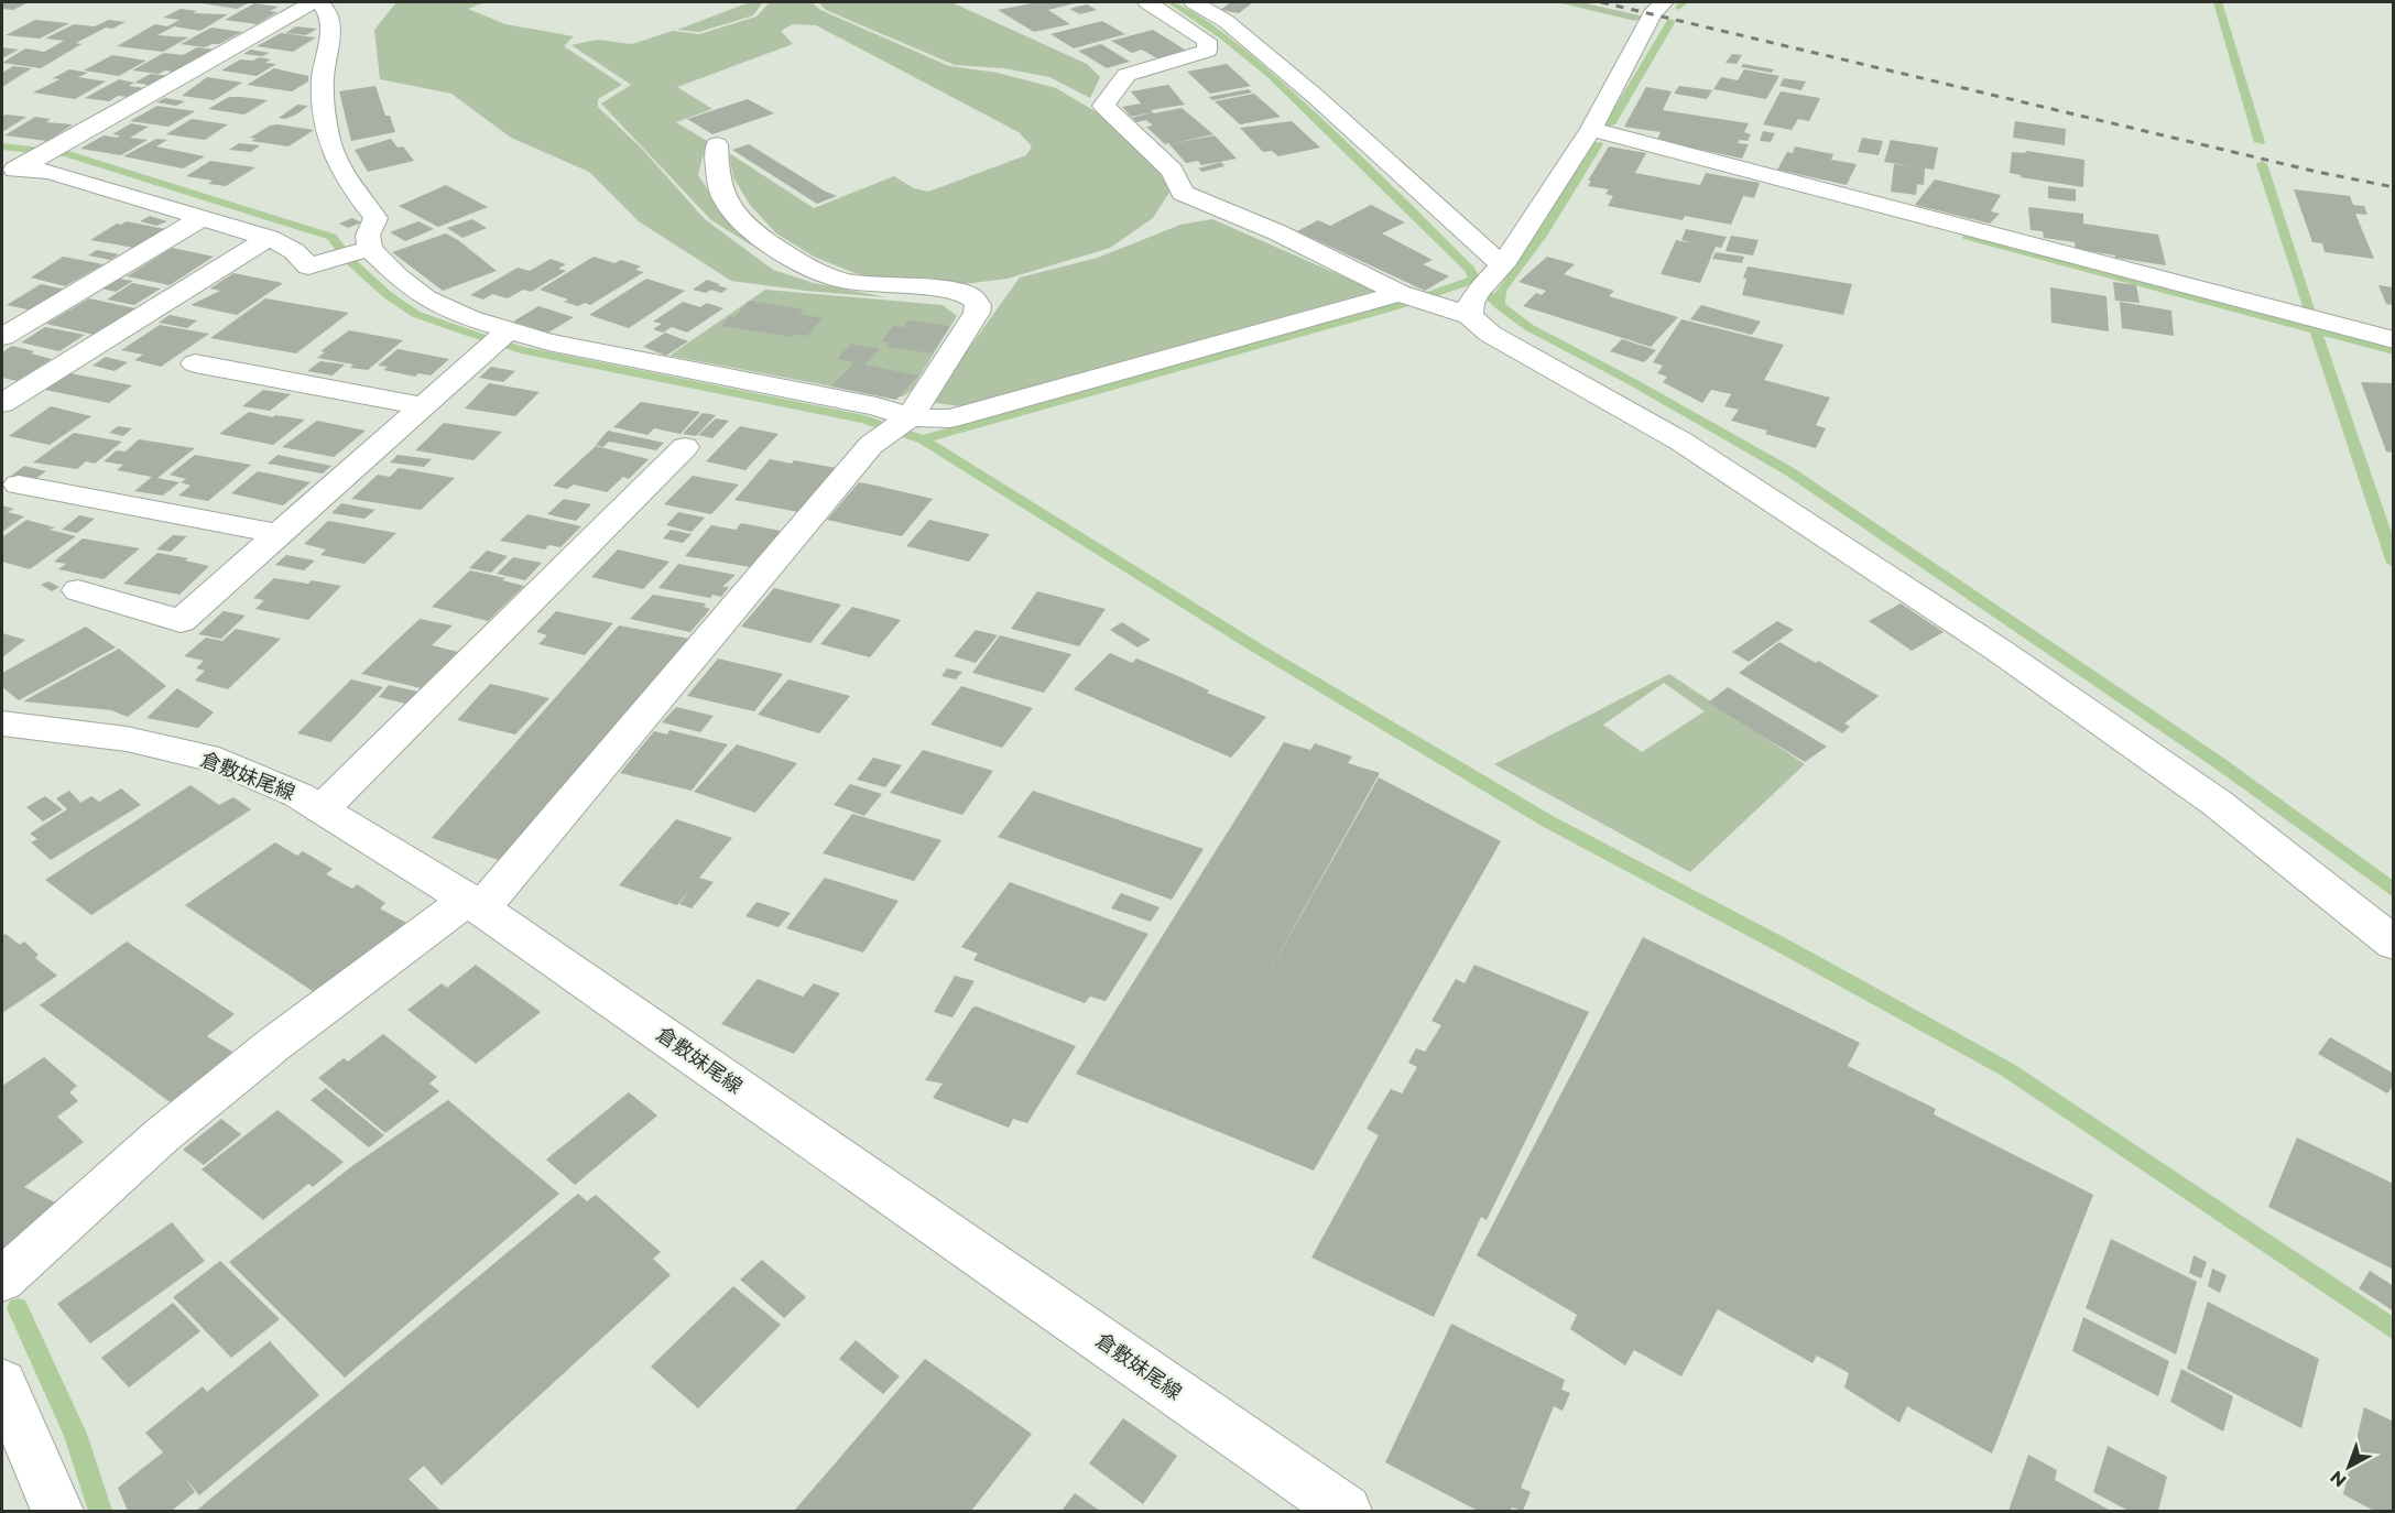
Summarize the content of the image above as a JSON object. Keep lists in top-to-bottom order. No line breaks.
{"streets":{"street":["倉敷妹尾線"]},"north":"bottom left"}
